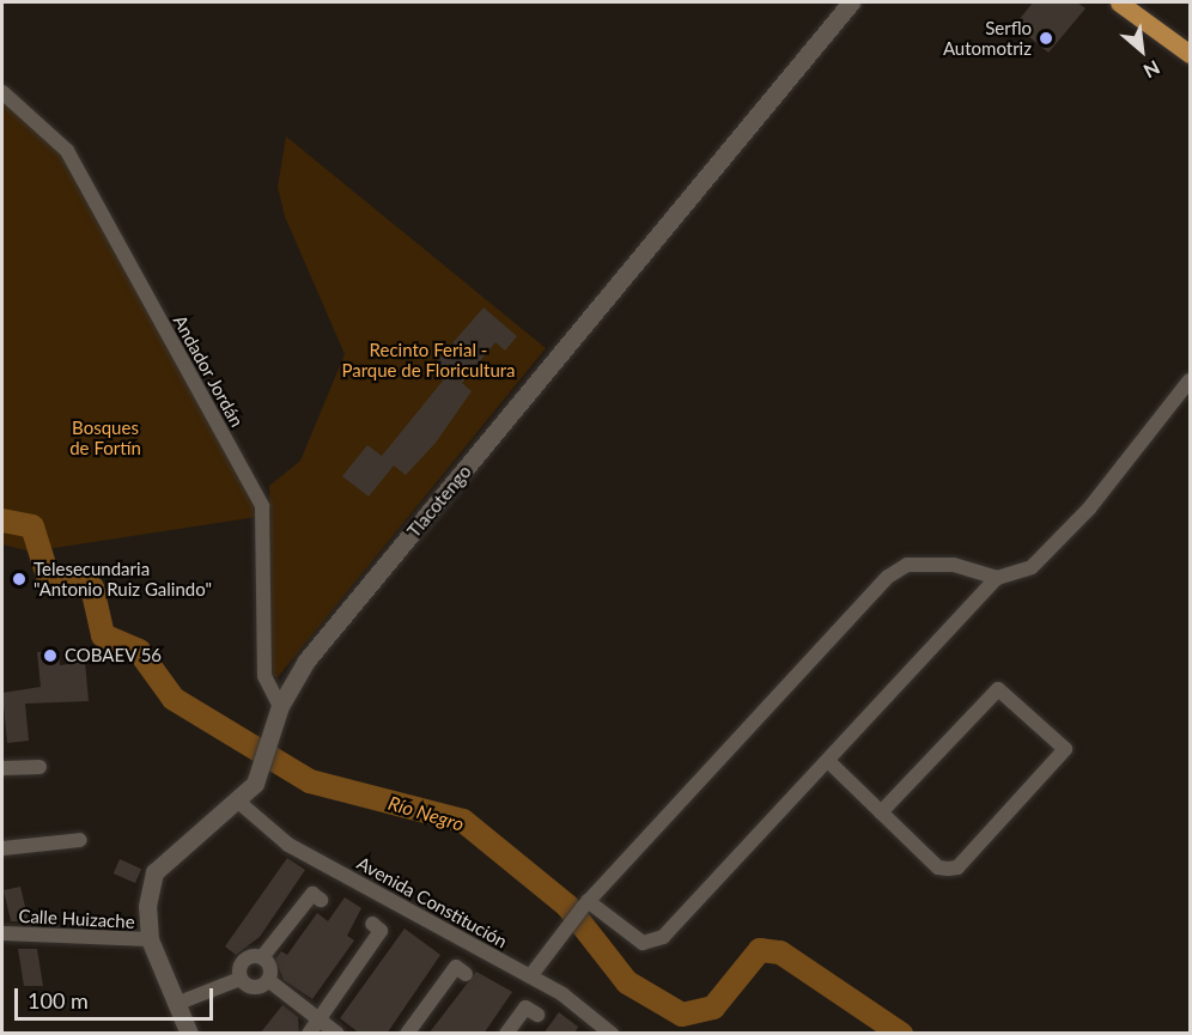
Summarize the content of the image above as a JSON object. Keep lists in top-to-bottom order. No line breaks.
{"streets":{"street":["Andador Jordán","Tlacotengo","Avenida Constitución","Calle Huizache"]},"crossings":[["Andador Jordán","Tlacotengo"],["Tlacotengo","Avenida Constitución"],["Tlacotengo","Calle Huizache"]],"water":["Río Negro"],"parks":["Recinto Ferial - Parque de Floricultura","Bosques de Fortín"],"places":["Serflo Automotriz","Telesecundaria \"Antonio Ruiz Galindo\"","COBAEV 56"],"scale_bar":"100 m","north":"bottom right"}
